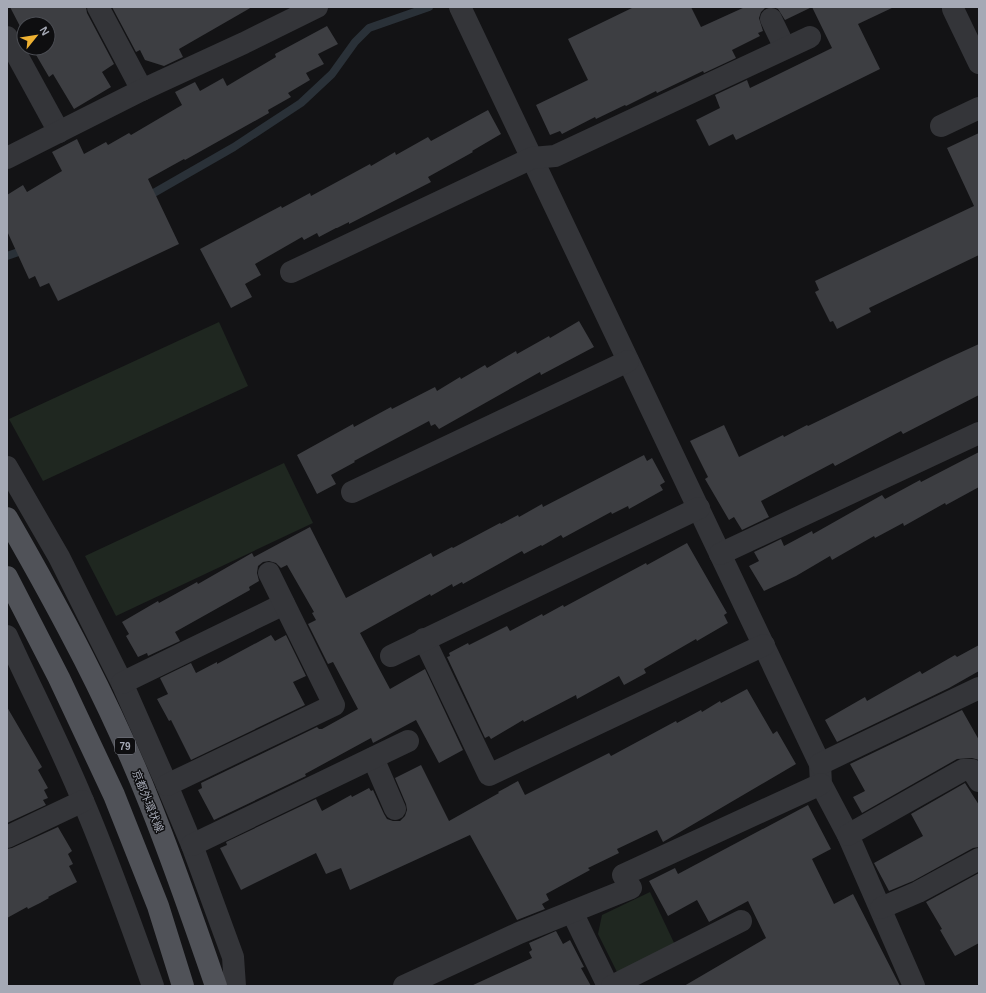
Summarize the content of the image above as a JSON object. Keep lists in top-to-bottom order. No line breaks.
{"streets":{"main road":["79","京都外環状線"]},"north":"top right"}
